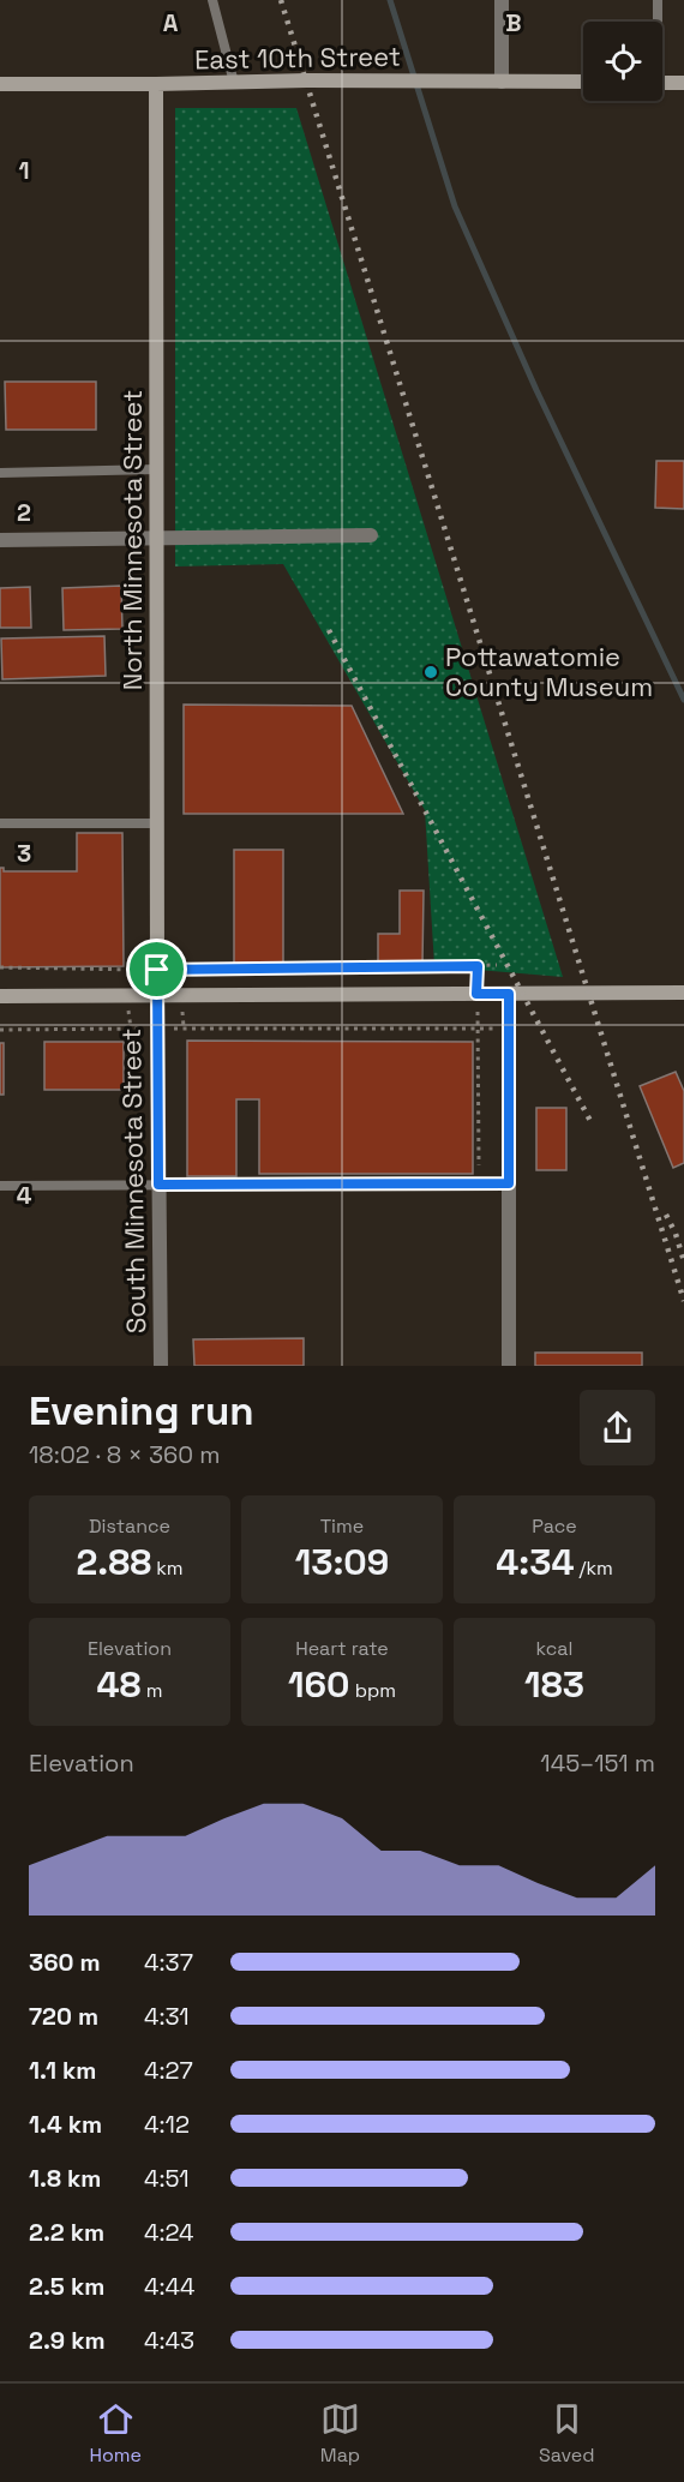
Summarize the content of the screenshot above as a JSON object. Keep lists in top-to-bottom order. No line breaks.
{"streets":{"street":["East 10th Street","North Minnesota Street","South Minnesota Street"]},"crossings":[["East 10th Street","North Minnesota Street"],["North Minnesota Street","South Minnesota Street"]],"places":["Pottawatomie County Museum"],"page":{"heading":["Evening run","18:02 · 8 × 360 m"],"stats":[["Distance","2.88 km"],["Time","13:09"],["Pace","4:34 /km"],["Elevation","48 m"],["Heart rate","160 bpm"],["kcal","183"]],"chart":["Elevation","145–151 m"],"list":[{"name":"360 m","note":"4:37"},{"name":"720 m","note":"4:31"},{"name":"1.1 km","note":"4:27"},{"name":"1.4 km","note":"4:12"},{"name":"1.8 km","note":"4:51"},{"name":"2.2 km","note":"4:24"},{"name":"2.5 km","note":"4:44"},{"name":"2.9 km","note":"4:43"}],"tabs":["Home","Map","Saved"]},"grid":{"columns":["A","B"],"rows":["1","2","3","4"]}}
